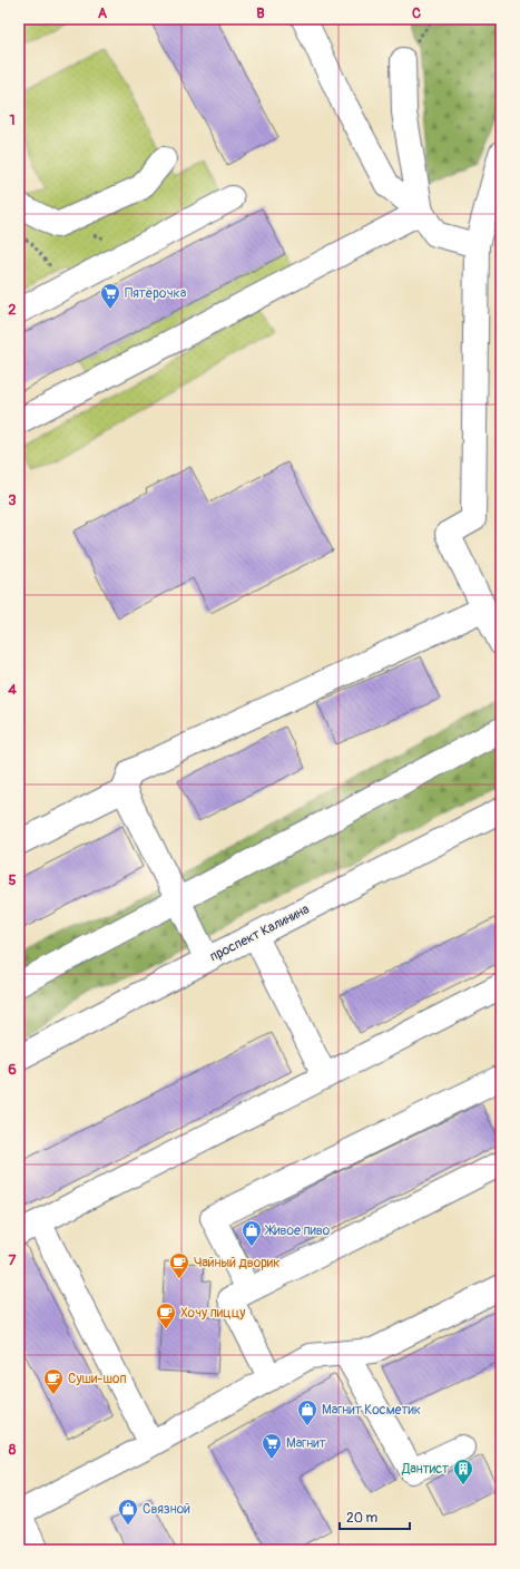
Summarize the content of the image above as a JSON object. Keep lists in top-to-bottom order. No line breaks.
{"streets":{"street":["проспект Калинина"]},"places":{"supermarket":["Пятёрочка","Магнит"],"shop":["Живое пиво","Магнит Косметик","Связной"],"cafe":["Чайный дворик","Хочу пиццу","Суши-шоп"],"building":["Дантист"]},"scale_bar":"20 m","grid":{"columns":["A","B","C"],"rows":["1","2","3","4","5","6","7","8"]}}
